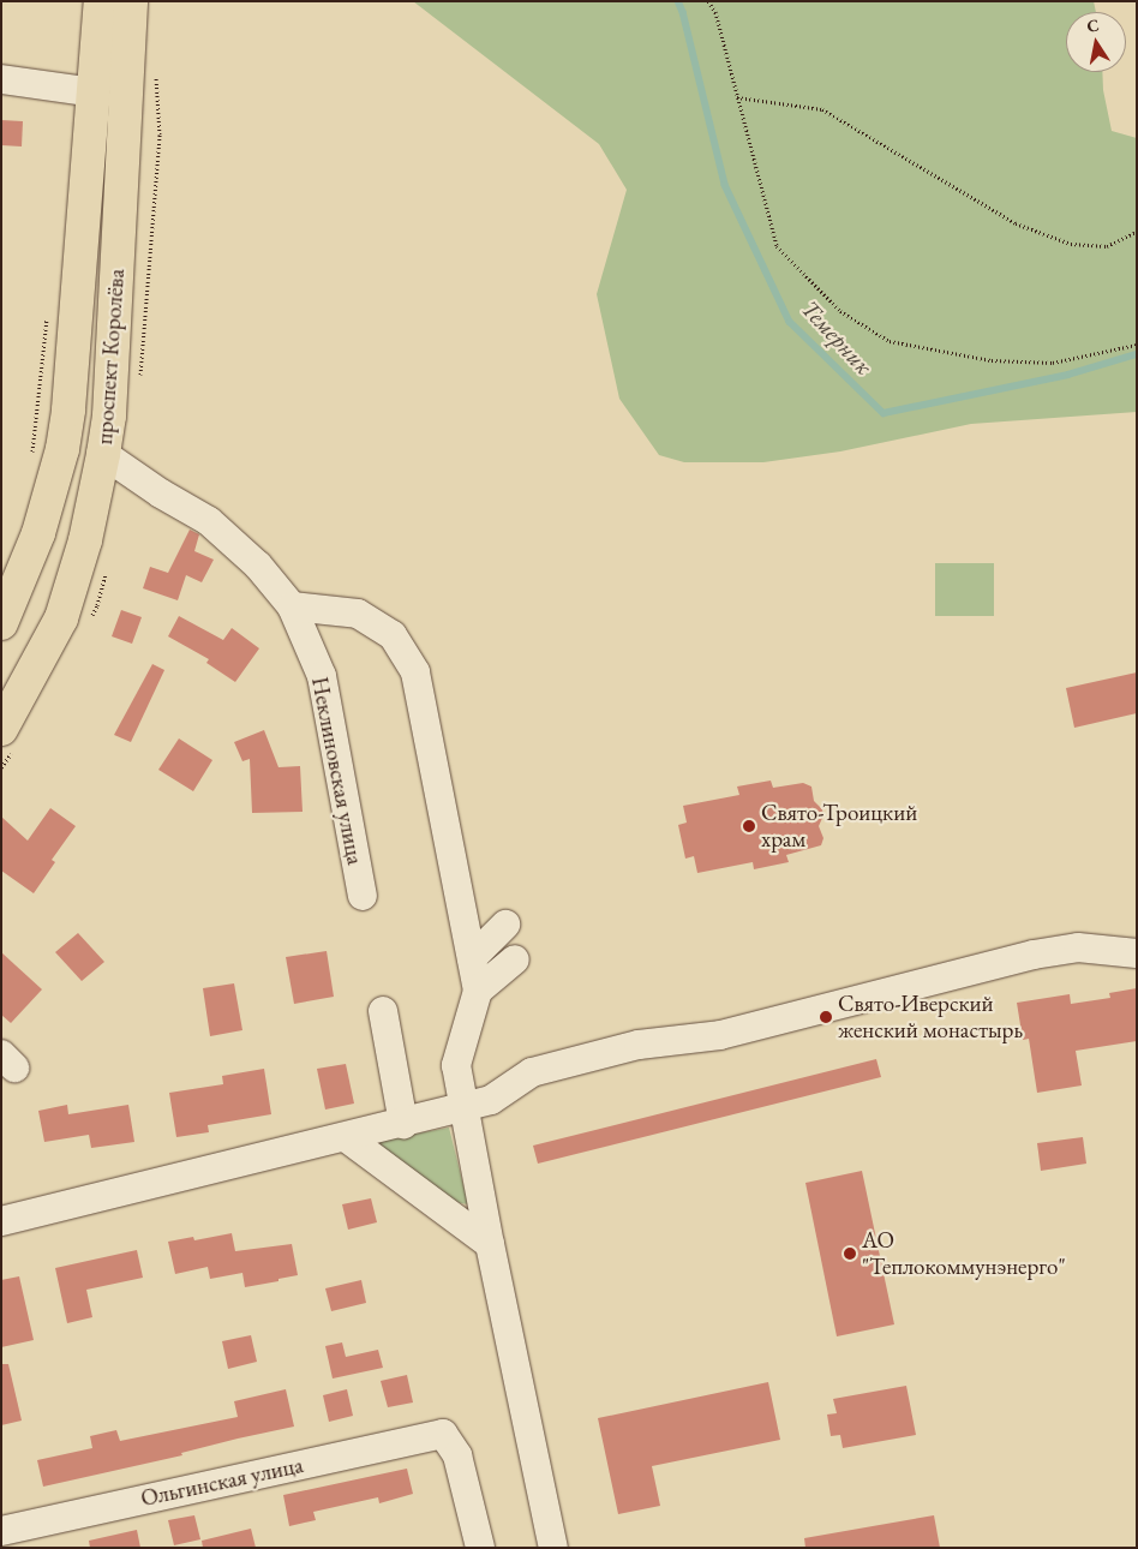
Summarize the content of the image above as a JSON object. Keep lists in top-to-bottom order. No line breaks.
{"streets":{"main road":["проспект Королёва"],"street":["Неклиновская улица","Ольгинская улица"]},"crossings":[["проспект Королёва","Неклиновская улица"]],"water":["Темерник"],"places":["Свято-Троицкий храм","Свято-Иверский женский монастырь","АО \"Теплокоммунэнерго\""],"north":"top"}
